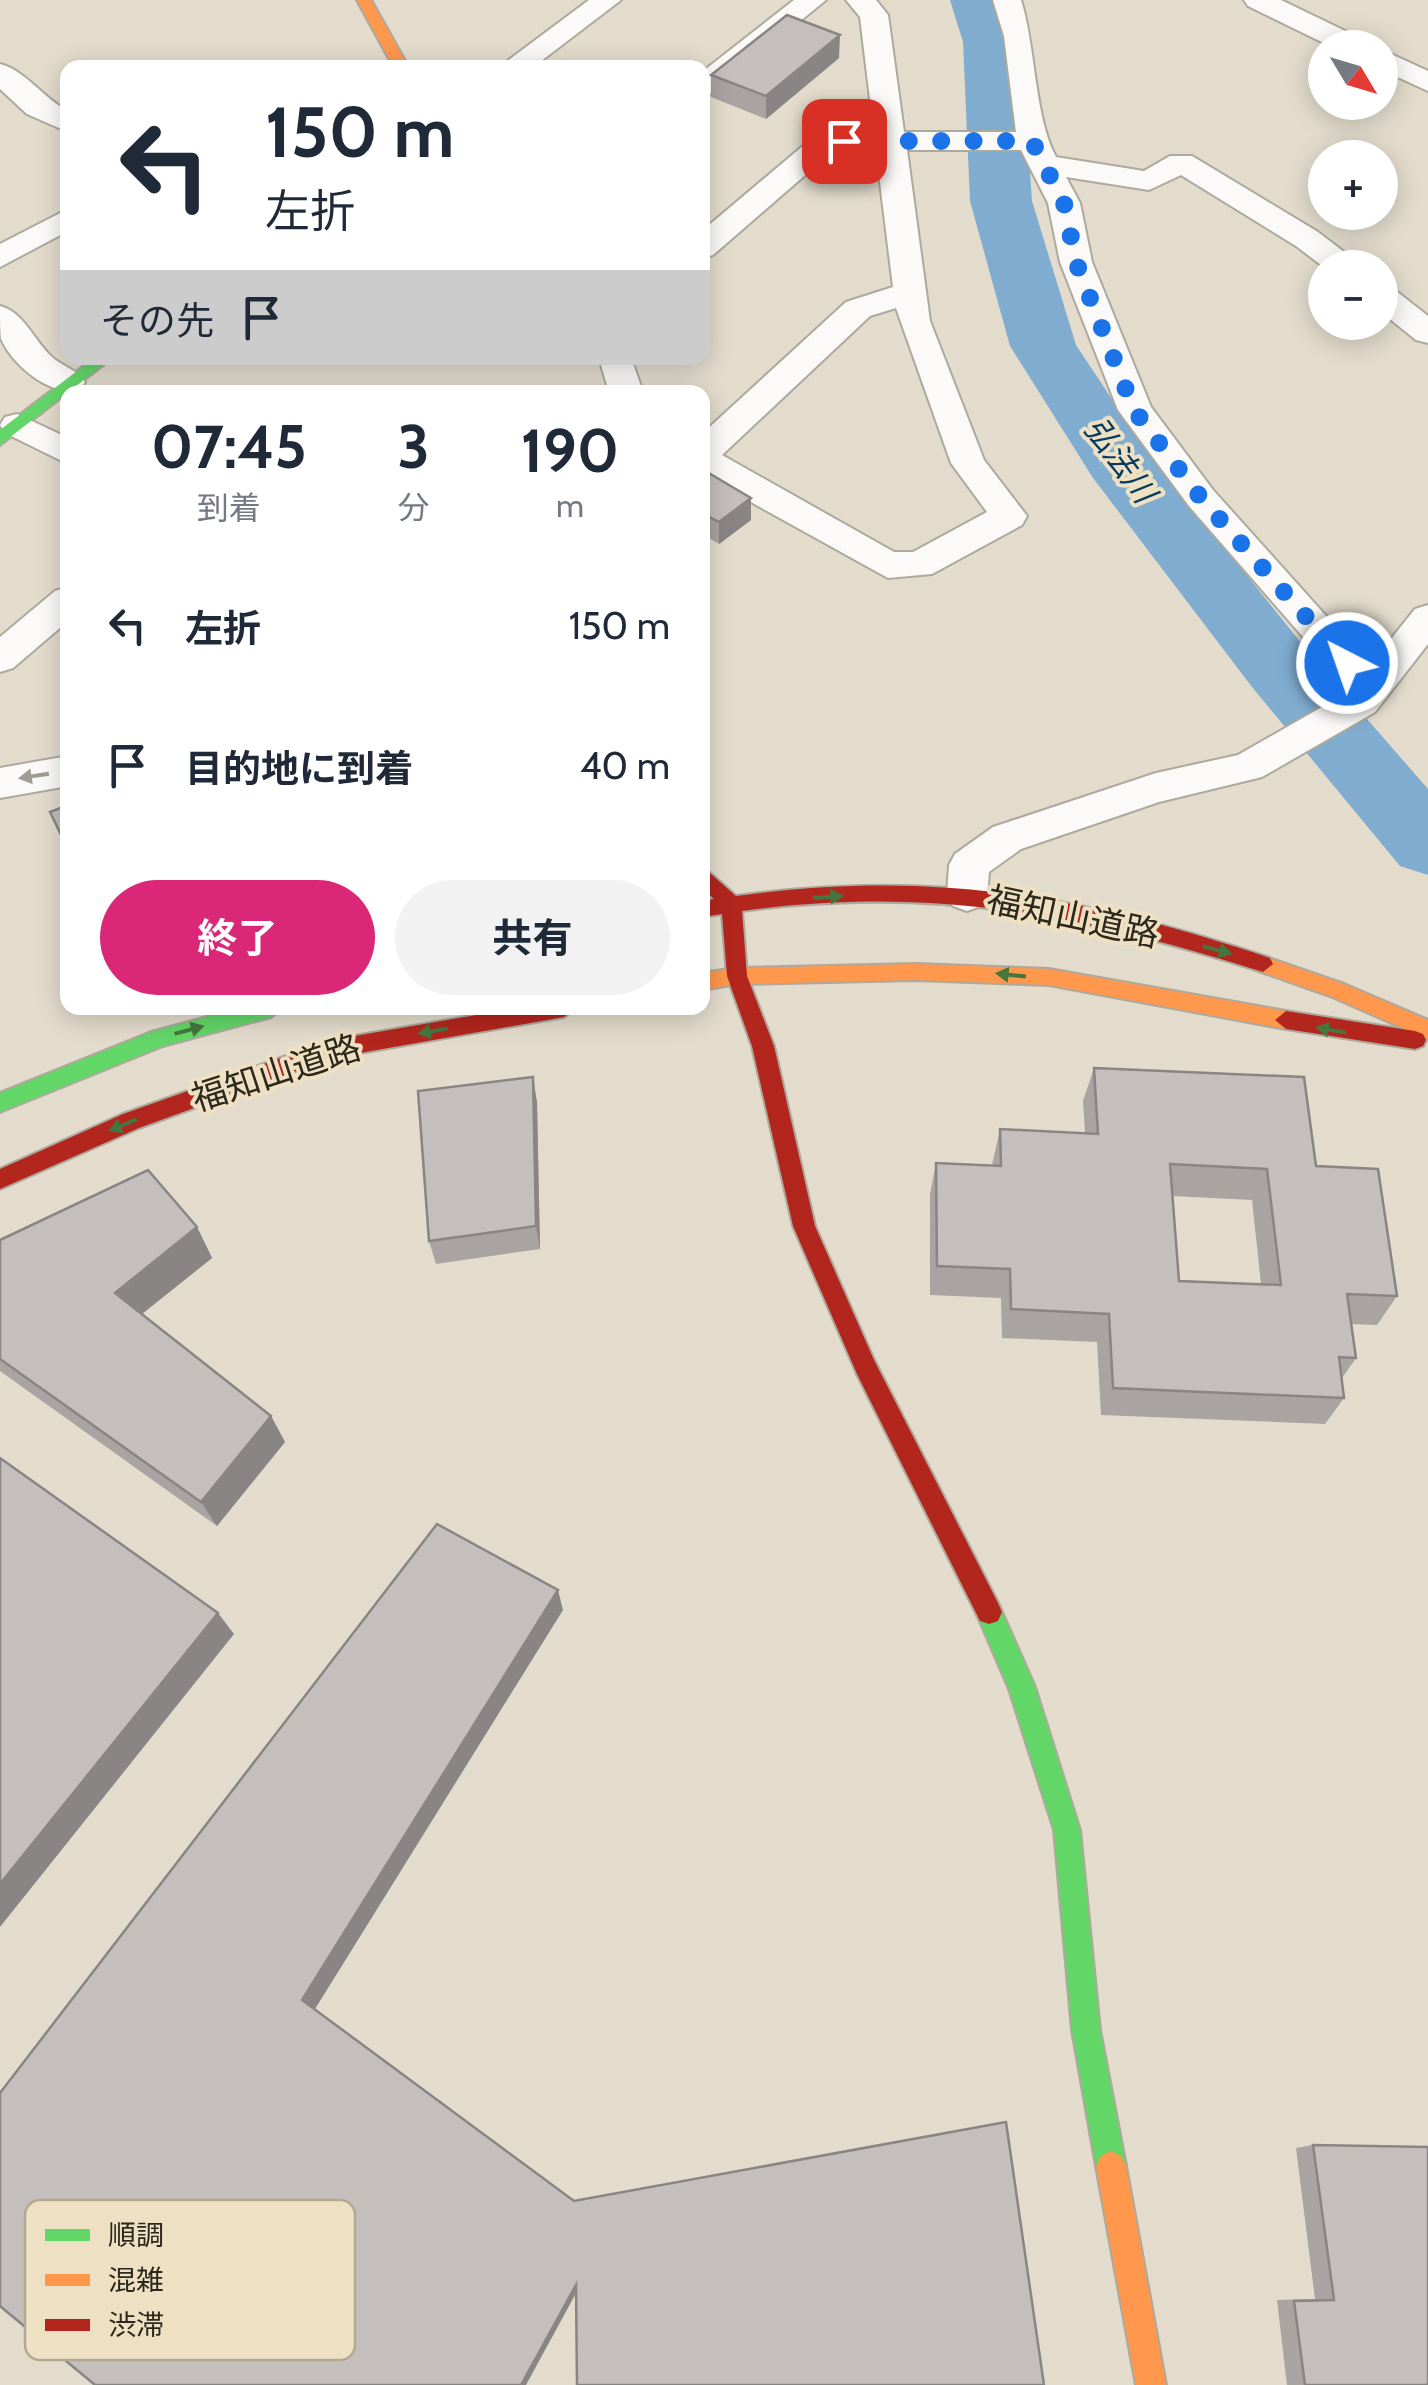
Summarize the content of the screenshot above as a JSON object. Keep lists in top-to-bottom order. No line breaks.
{"streets":{"main road":["福知山道路"]},"water":["弘法川"],"legend":["順調","混雑","渋滞"],"north":"bottom right","page":{"map_buttons":["+","−"],"turn":["150 m","左折"],"then":"その先","eta":["07:45","到着","3","分","190","m"],"list":[{"name":"左折","value":"150 m"},{"name":"目的地に到着","value":"40 m"}],"buttons":["終了","共有"]}}
